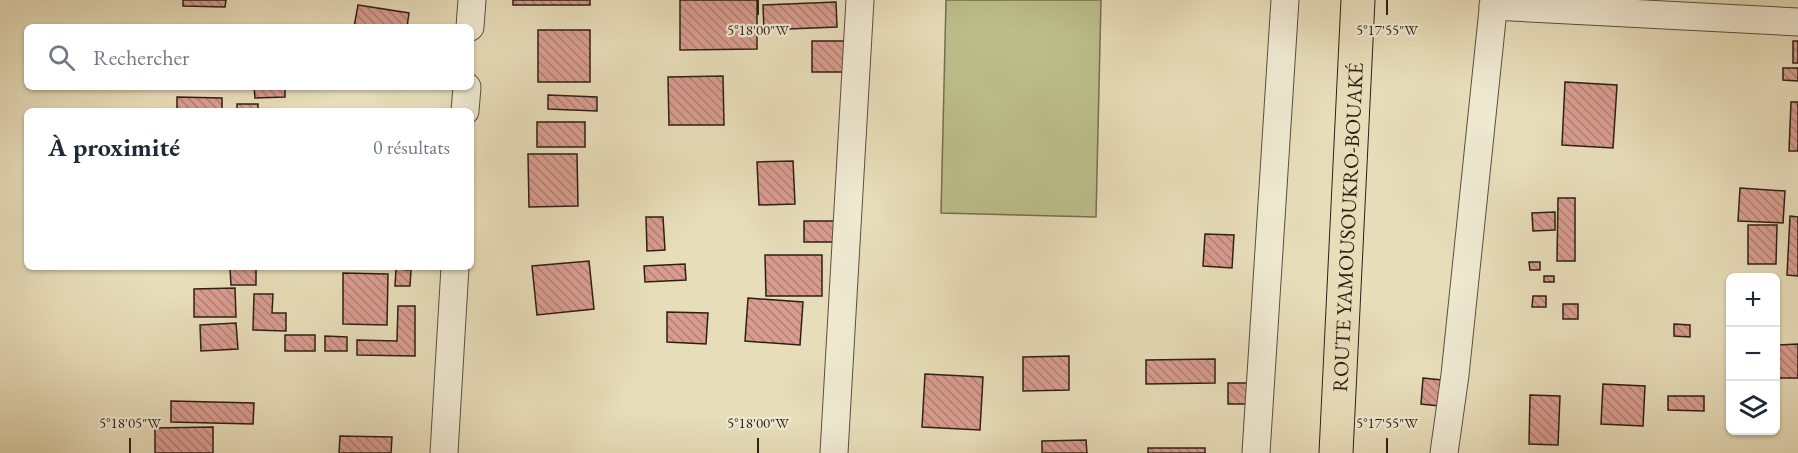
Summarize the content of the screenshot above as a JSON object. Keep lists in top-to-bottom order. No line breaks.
{"streets":{"main road":["ROUTE YAMOUSOUKRO-BOUAKÉ"]},"page":{"search":"Rechercher","heading":["À proximité","0 résultats"],"map_buttons":["+","−"]},"coordinates":["5°18'00\"W","5°17'55\"W","5°18'05\"W"]}
